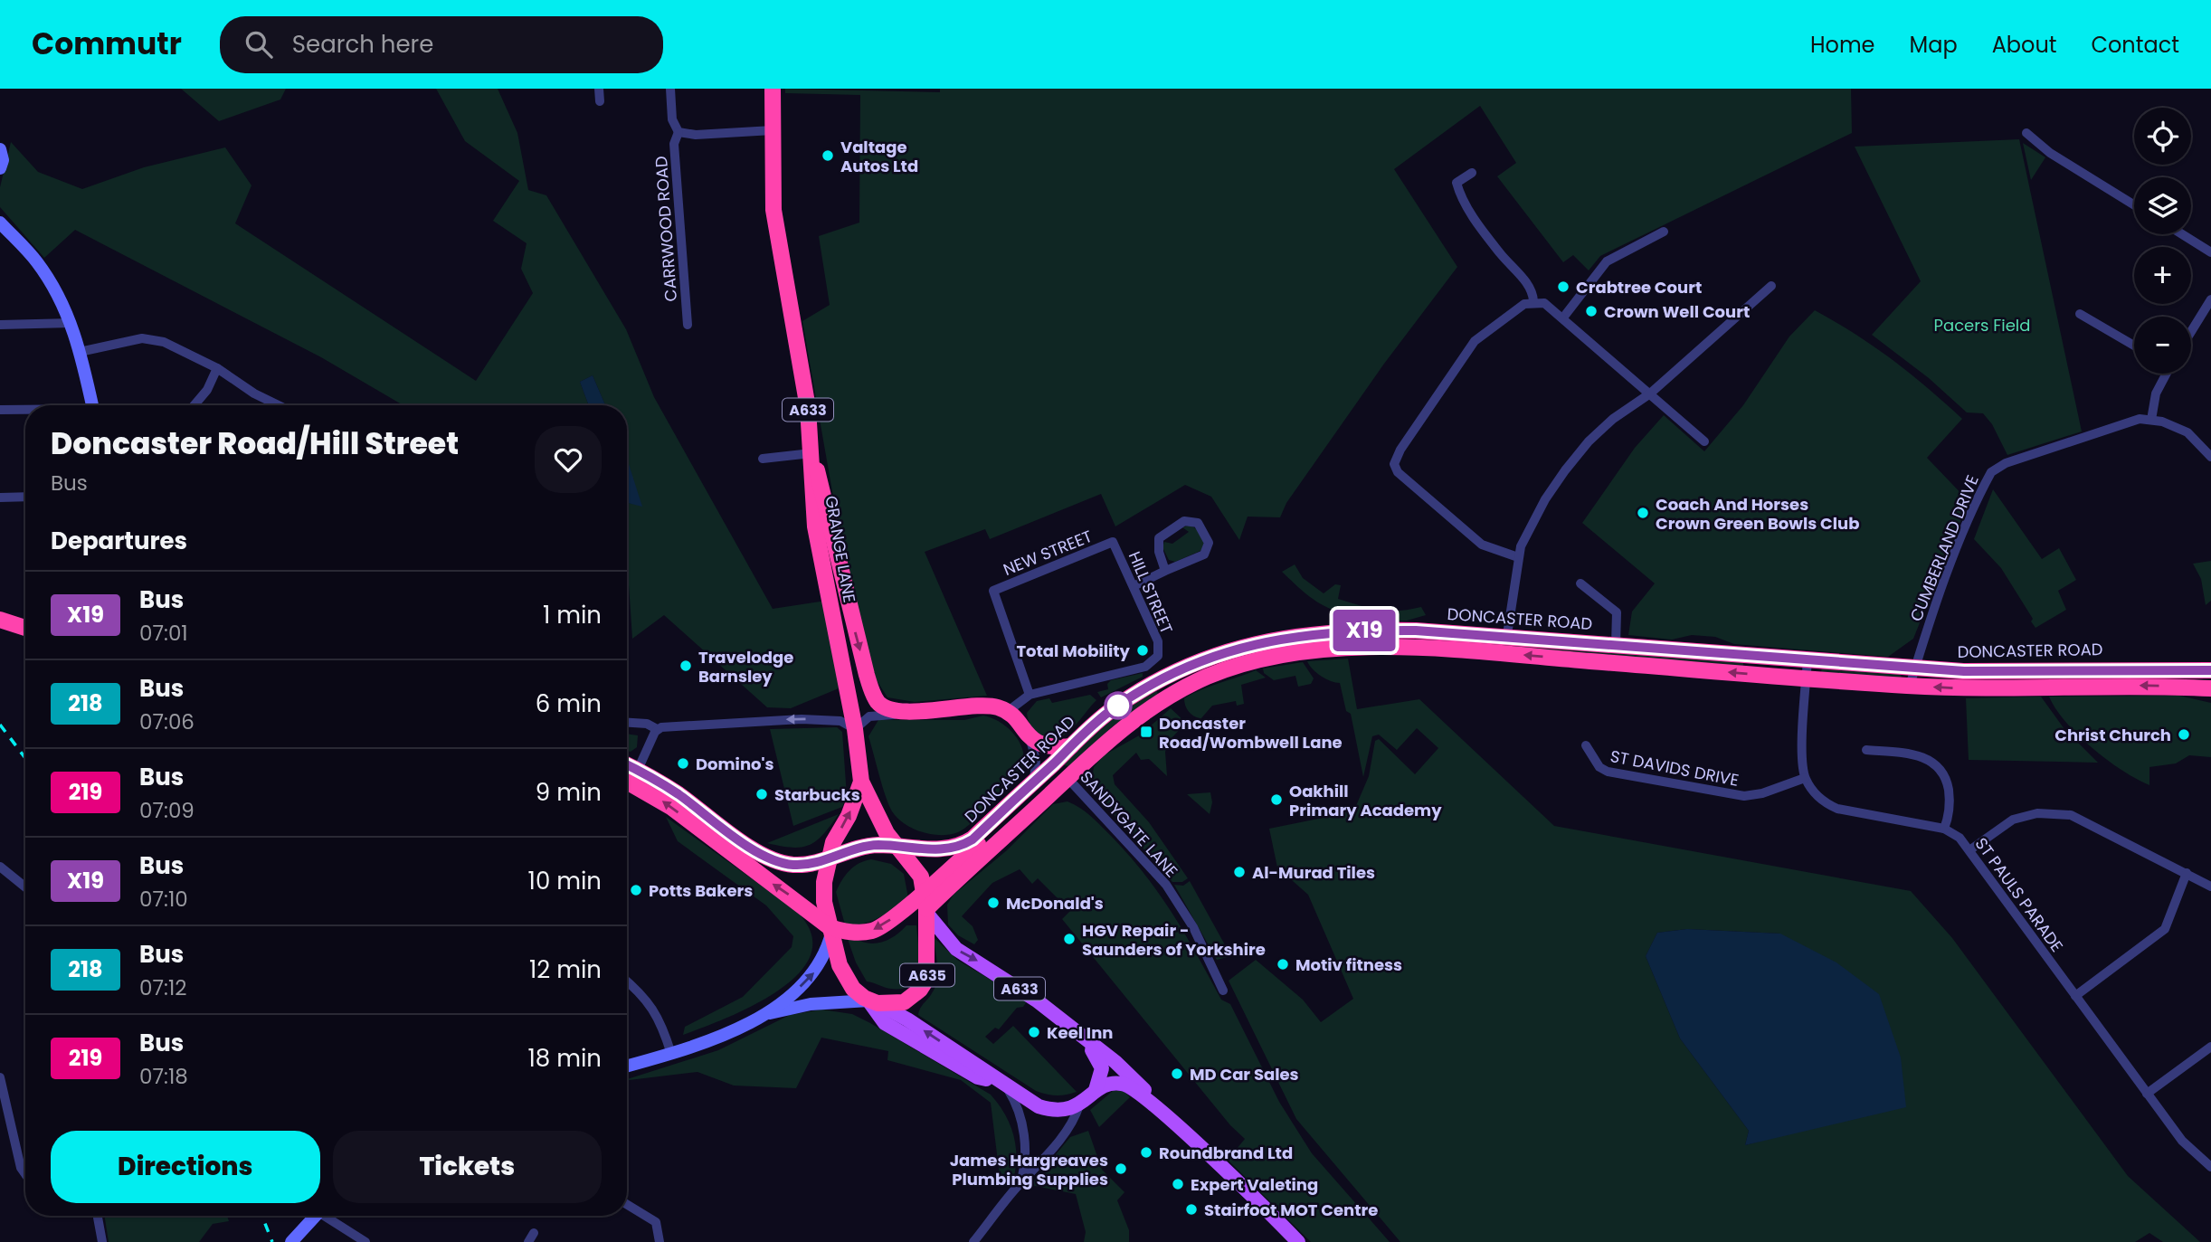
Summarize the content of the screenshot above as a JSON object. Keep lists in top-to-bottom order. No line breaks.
{"streets":{"highway":["A633","GRANGE LANE","DONCASTER ROAD","A635"],"street":["CARRWOOD ROAD","CUMBERLAND DRIVE","NEW STREET","HILL STREET","ST DAVIDS DRIVE","SANDYGATE LANE","ST PAULS PARADE"]},"crossings":[["A633","GRANGE LANE"],["A633","DONCASTER ROAD"],["A633","A635"],["CUMBERLAND DRIVE","DONCASTER ROAD"],["GRANGE LANE","DONCASTER ROAD"],["GRANGE LANE","A635"],["NEW STREET","HILL STREET"],["DONCASTER ROAD","A635"]],"parks":["Pacers Field"],"places":{"other":["Valtage Autos Ltd","Crabtree Court","Crown Well Court","Coach And Horses Crown Green Bowls Club","Total Mobility","Travelodge Barnsley","Christ Church","Domino's","Starbucks","Oakhill Primary Academy","Al-Murad Tiles","Potts Bakers","McDonald's","HGV Repair - Saunders of Yorkshire","Motiv fitness","Keel Inn","MD Car Sales","Roundbrand Ltd","James Hargreaves Plumbing Supplies","Expert Valeting","Stairfoot MOT Centre"],"transit":["Doncaster Road/Wombwell Lane"]},"lines":["bus line X19"],"page":{"header":"Commutr","search":"Search here","nav":["Home","Map","About","Contact"],"on_map":"X19","map_buttons":["+","−"],"heading":[["Doncaster Road/Hill Street","Bus"],"Departures"],"list":[{"mark":"X19","name":"Bus","note":"07:01","value":"1 min"},{"mark":"218","name":"Bus","note":"07:06","value":"6 min"},{"mark":"219","name":"Bus","note":"07:09","value":"9 min"},{"mark":"X19","name":"Bus","note":"07:10","value":"10 min"},{"mark":"218","name":"Bus","note":"07:12","value":"12 min"},{"mark":"219","name":"Bus","note":"07:18","value":"18 min"}],"buttons":["Directions","Tickets"]}}
